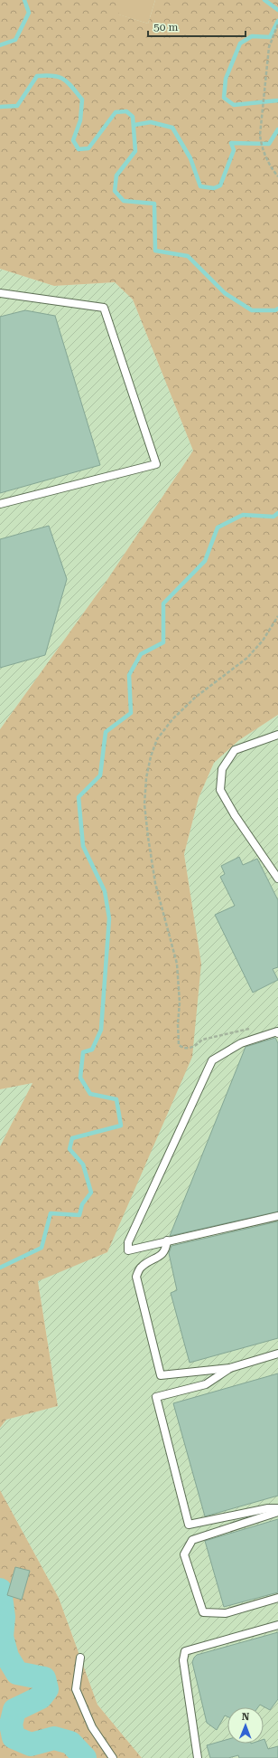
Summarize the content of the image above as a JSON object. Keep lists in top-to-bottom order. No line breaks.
{"scale_bar":"50 m","north":"top"}
